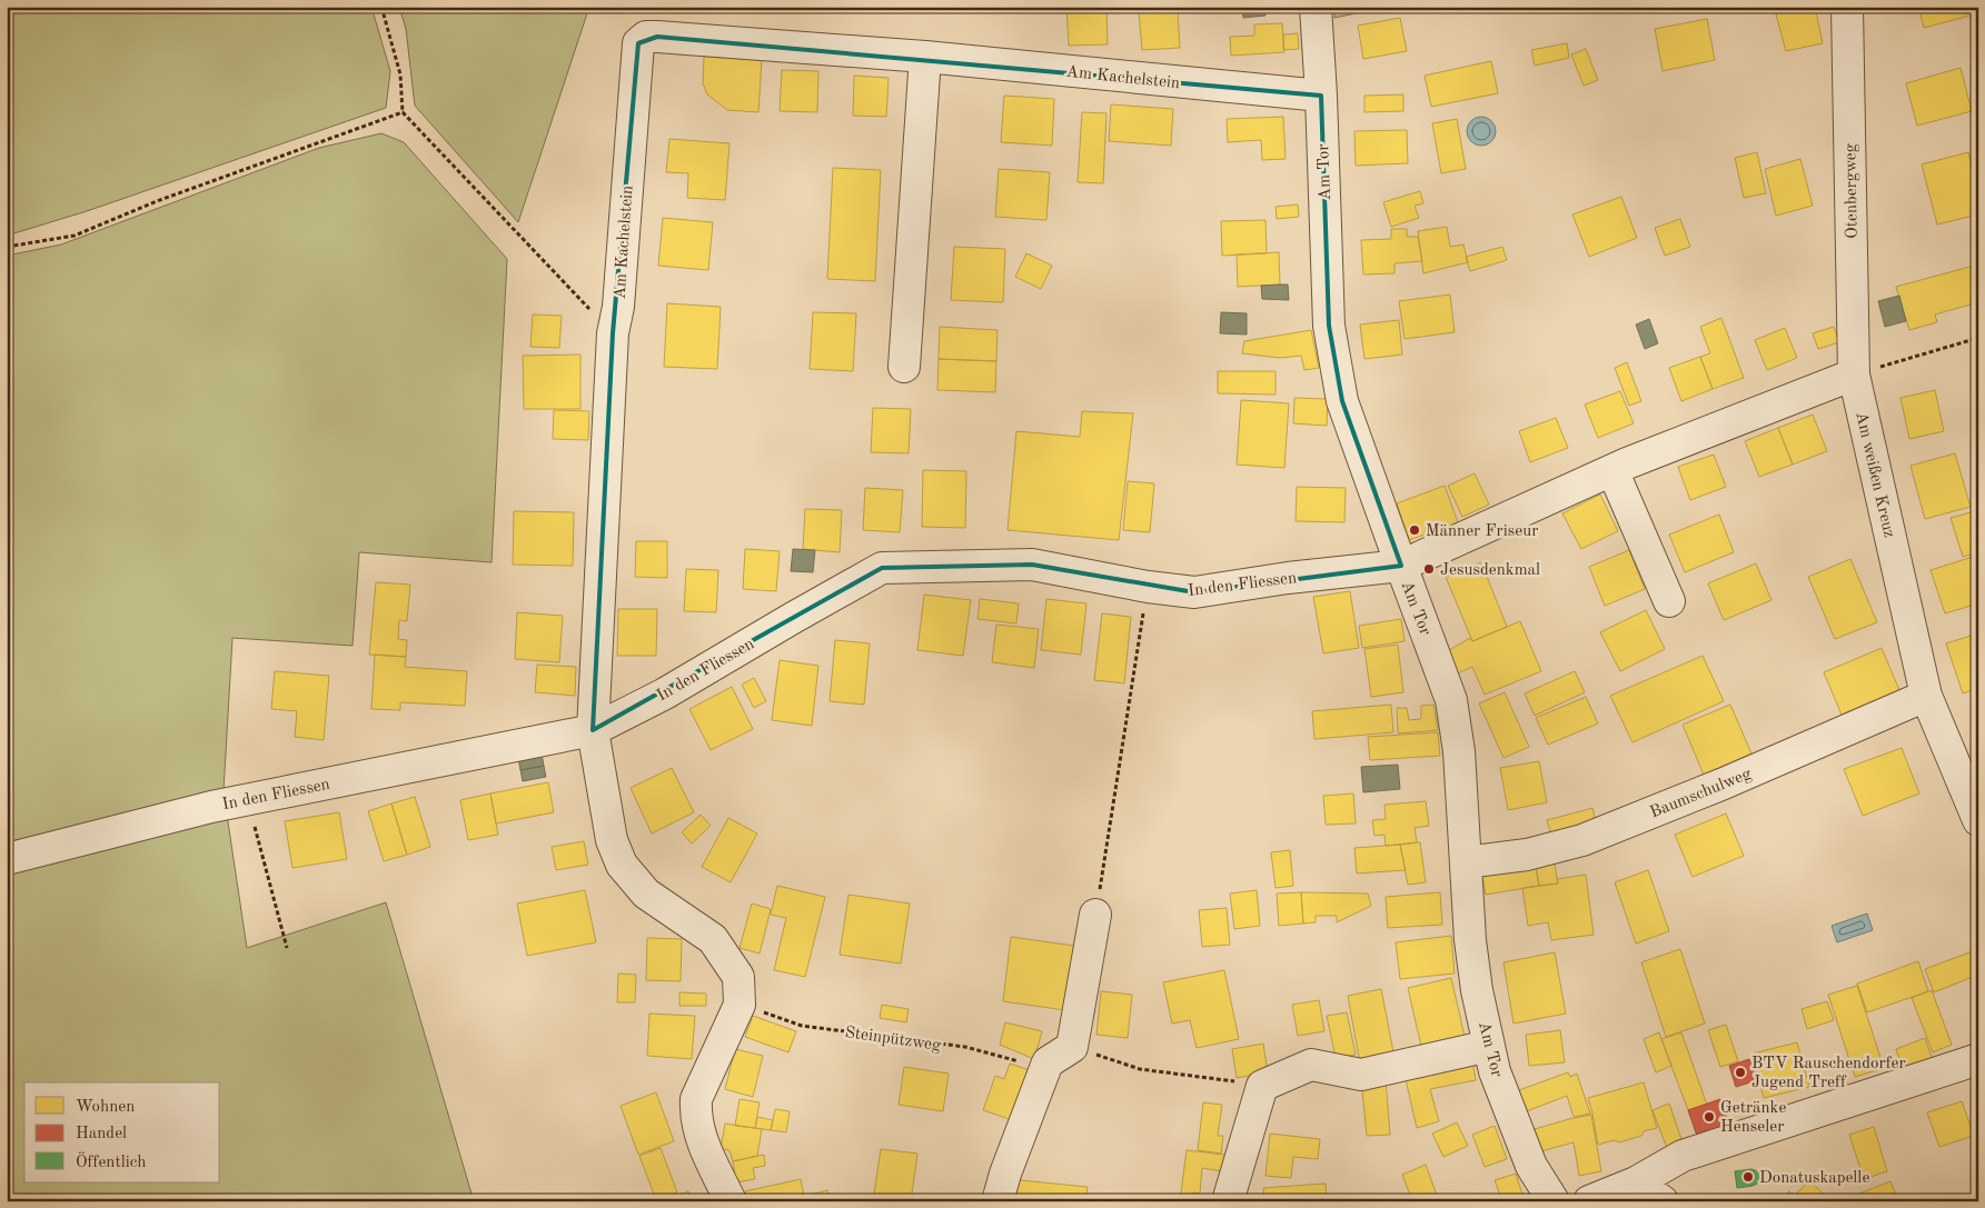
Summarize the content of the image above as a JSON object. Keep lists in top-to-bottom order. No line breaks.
{"streets":{"street":["Am Kachelstein","Am Tor","Otenbergweg","Am weißen Kreuz","In den Fliessen","Baumschulweg"],"path":["Steinpützweg"]},"crossings":[["Am Kachelstein","Am Tor"],["Am Kachelstein","In den Fliessen"],["Am Kachelstein","Steinpützweg"],["Am Tor","In den Fliessen"],["Am Tor","Baumschulweg"],["Otenbergweg","Am weißen Kreuz"],["Am weißen Kreuz","Baumschulweg"]],"places":["Männer Friseur","Jesusdenkmal","BTV Rauschendorfer Jugend Treff","Getränke Henseler","Donatuskapelle"],"legend":["Wohnen","Handel","Öffentlich"]}
